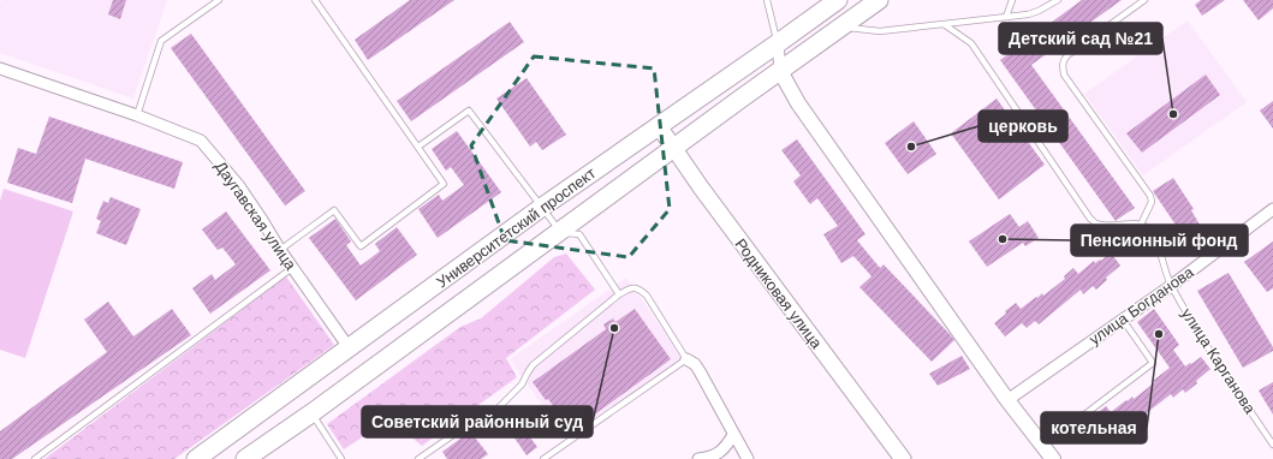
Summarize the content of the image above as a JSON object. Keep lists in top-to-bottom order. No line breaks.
{"streets":{"highway":["Университетский проспект"],"main road":["Родниковая улица"],"street":["Даугавская улица","улица Богданова"],"lane":["улица Карганова"]},"crossings":[["Даугавская улица","Университетский проспект"],["Университетский проспект","Родниковая улица"],["улица Богданова","улица Карганова"]],"places":["Детский сад №21","церковь","Пенсионный фонд","Советский районный суд","котельная"]}
